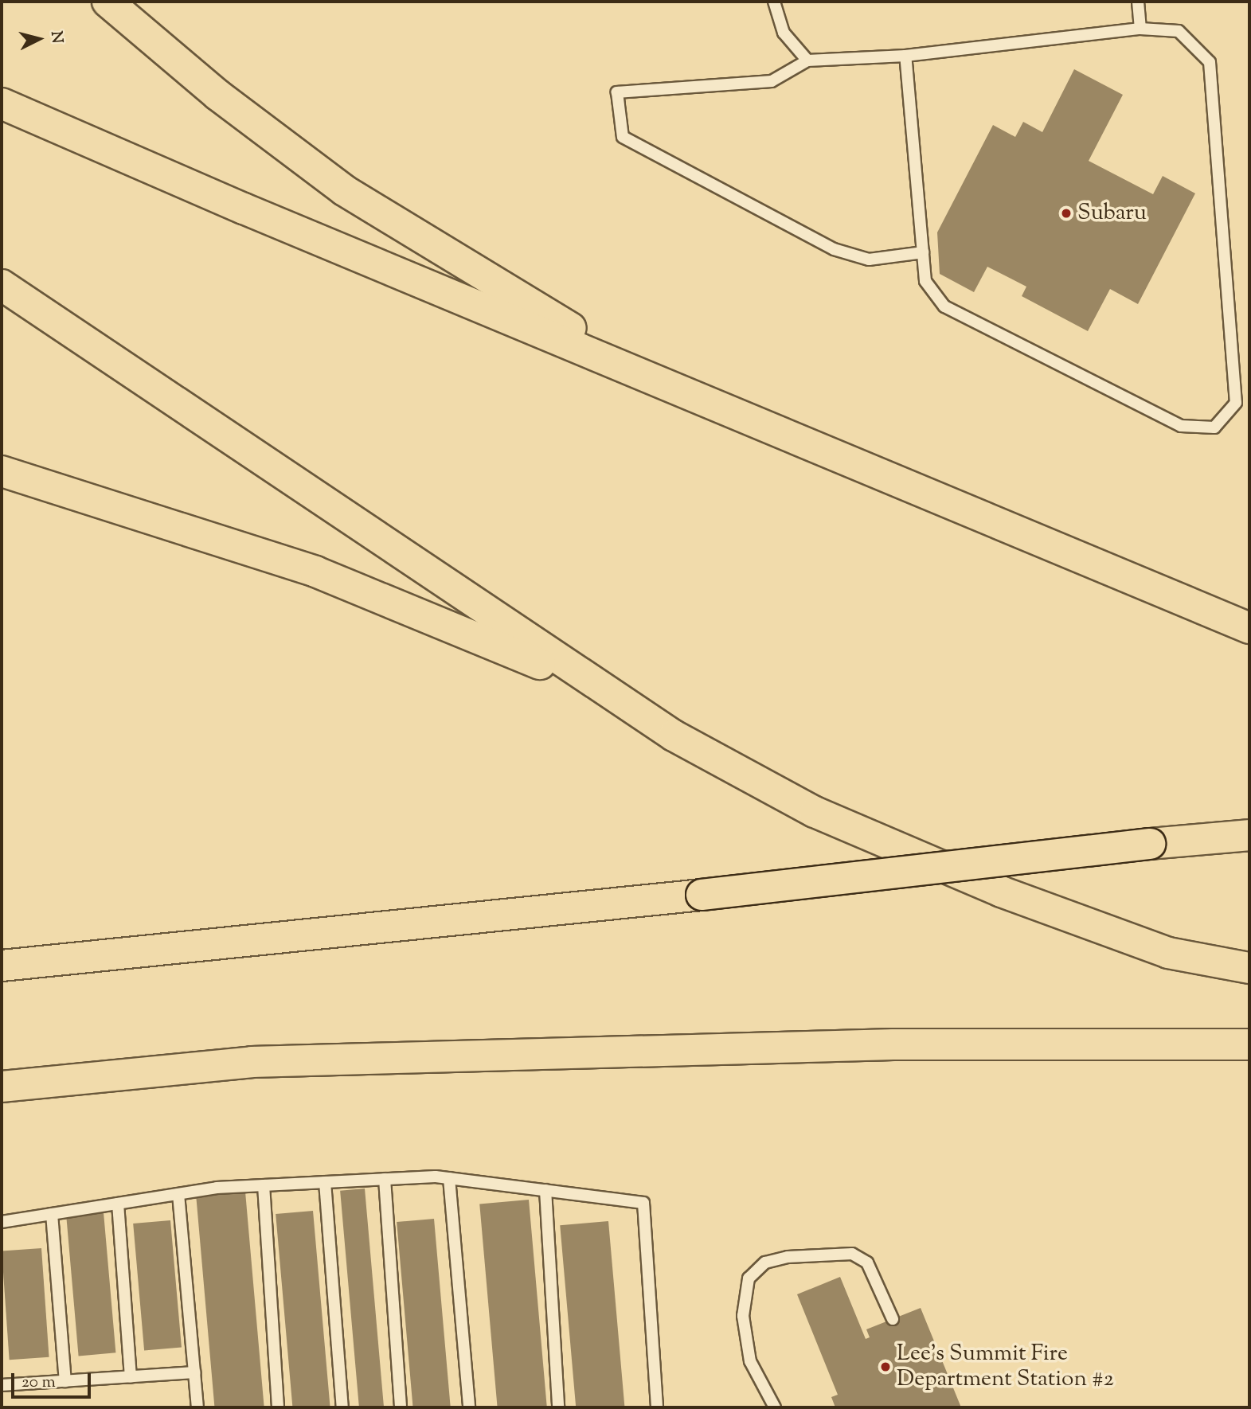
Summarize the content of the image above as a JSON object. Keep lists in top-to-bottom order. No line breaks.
{"places":["Subaru","Lee's Summit Fire Department Station #2"],"scale_bar":"20 m","north":"right"}
